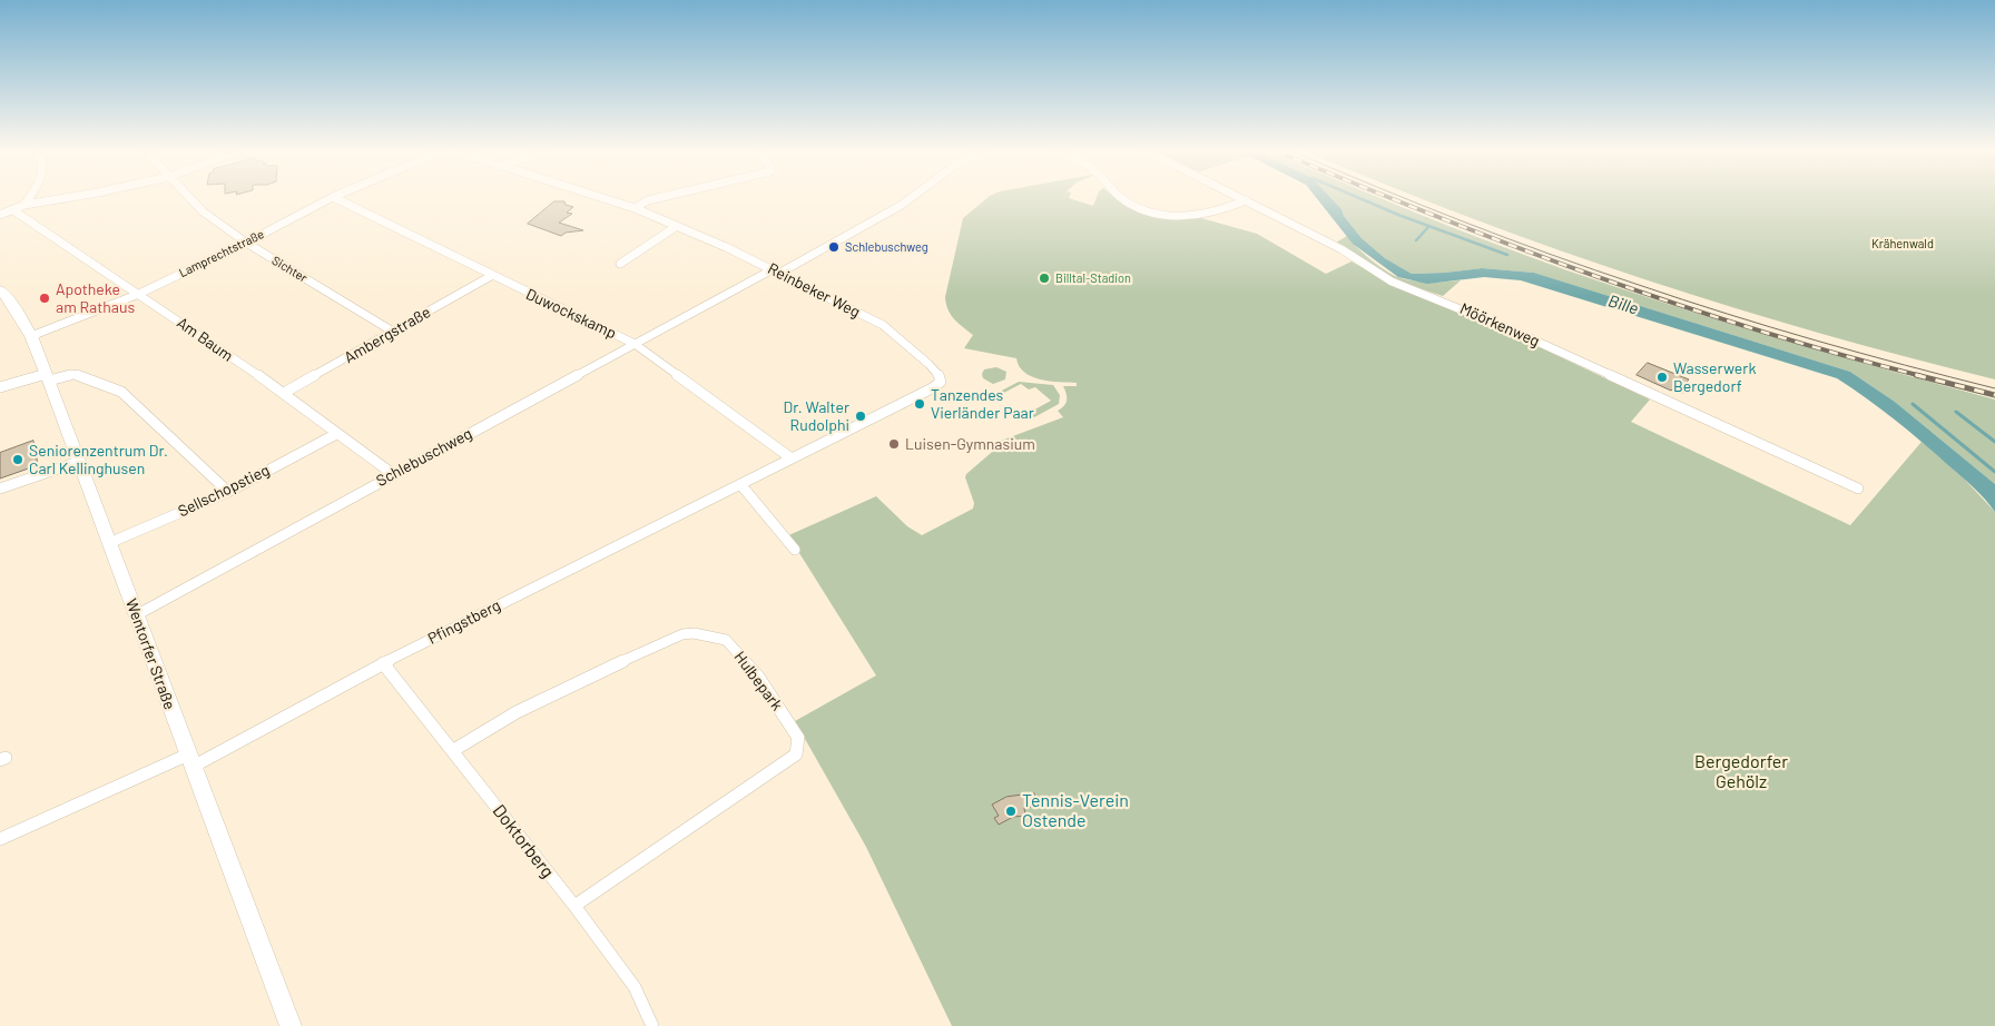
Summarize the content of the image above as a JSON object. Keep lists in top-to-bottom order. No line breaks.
{"streets":{"main road":["Wentorfer Straße"],"street":["Lamprechtstraße","Sichter","Reinbeker Weg","Duwockskamp","Möörkenweg","Ambergstraße","Am Baum","Schlebuschweg","Sellschopstieg","Pfingstberg","Hulbepark","Doktorberg"]},"crossings":[["Lamprechtstraße","Sichter"],["Lamprechtstraße","Am Baum"],["Lamprechtstraße","Wentorfer Straße"],["Sichter","Ambergstraße"],["Reinbeker Weg","Schlebuschweg"],["Reinbeker Weg","Pfingstberg"],["Duwockskamp","Ambergstraße"],["Duwockskamp","Schlebuschweg"],["Duwockskamp","Pfingstberg"],["Ambergstraße","Am Baum"],["Am Baum","Schlebuschweg"],["Am Baum","Sellschopstieg"],["Schlebuschweg","Wentorfer Straße"],["Sellschopstieg","Wentorfer Straße"],["Pfingstberg","Wentorfer Straße"],["Pfingstberg","Doktorberg"],["Hulbepark","Doktorberg"]],"water":["Bille"],"parks":["Krähenwald","Bergedorfer Gehölz"],"places":["Schlebuschweg","Billtal-Stadion","Apotheke am Rathaus","Wasserwerk Bergedorf","Tanzendes Vierländer Paar","Dr. Walter Rudolphi","Luisen-Gymnasium","Seniorenzentrum Dr. Carl Kellinghusen","Tennis-Verein Ostende"]}
